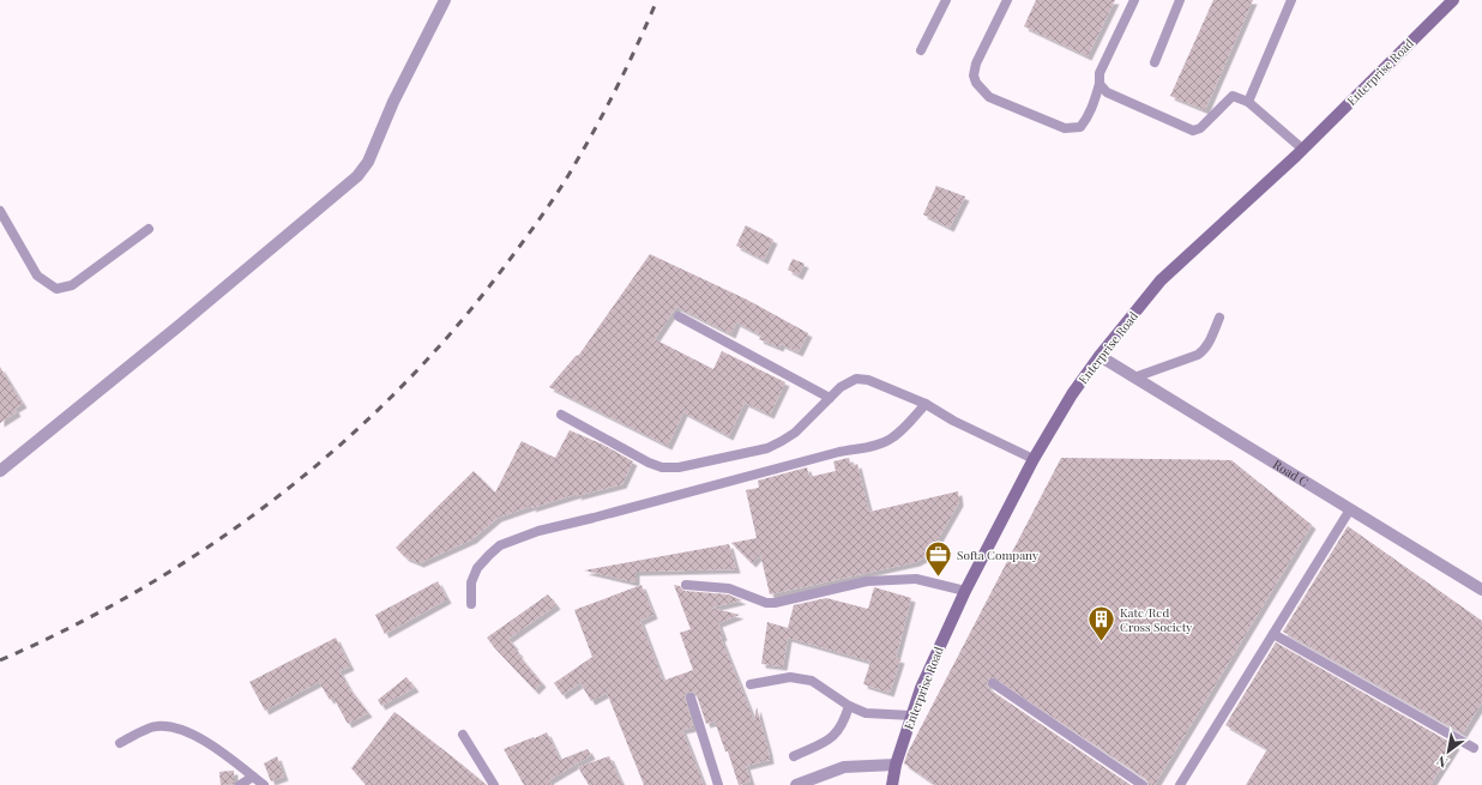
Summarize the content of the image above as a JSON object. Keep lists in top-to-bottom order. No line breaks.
{"streets":{"main road":["Enterprise Road"],"street":["Road C"]},"crossings":[["Enterprise Road","Road C"]],"places":{"office":["Softa Company"],"building":["Kate/Red Cross Society"]},"north":"bottom left"}
